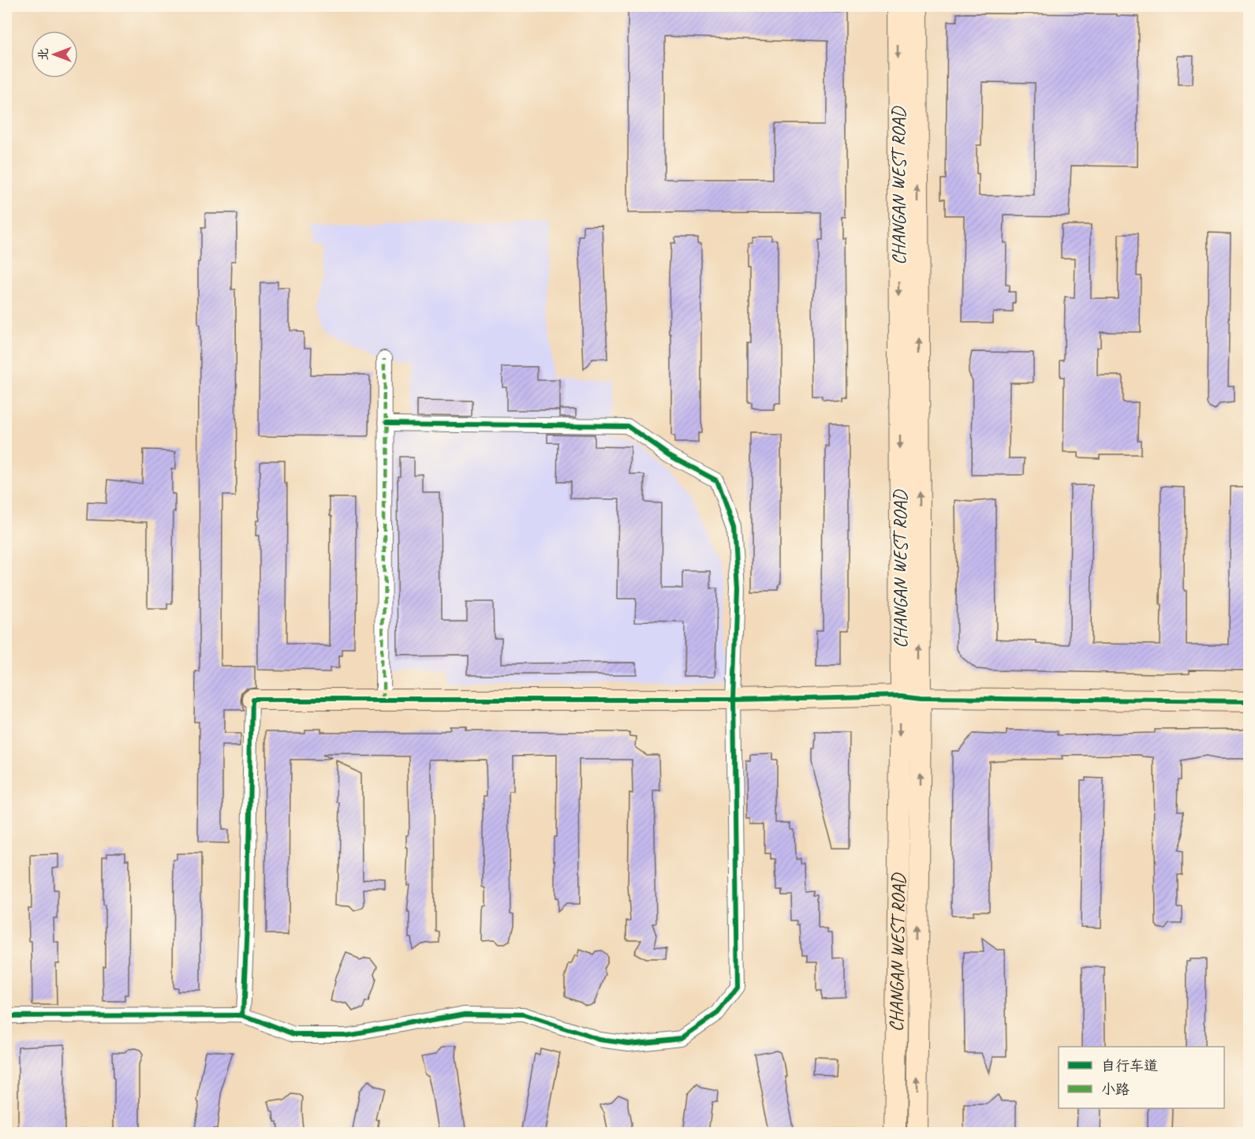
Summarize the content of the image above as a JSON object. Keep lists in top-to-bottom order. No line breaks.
{"streets":{"main road":["CHANGAN WEST ROAD"]},"legend":["自行车道","小路"],"north":"left"}
